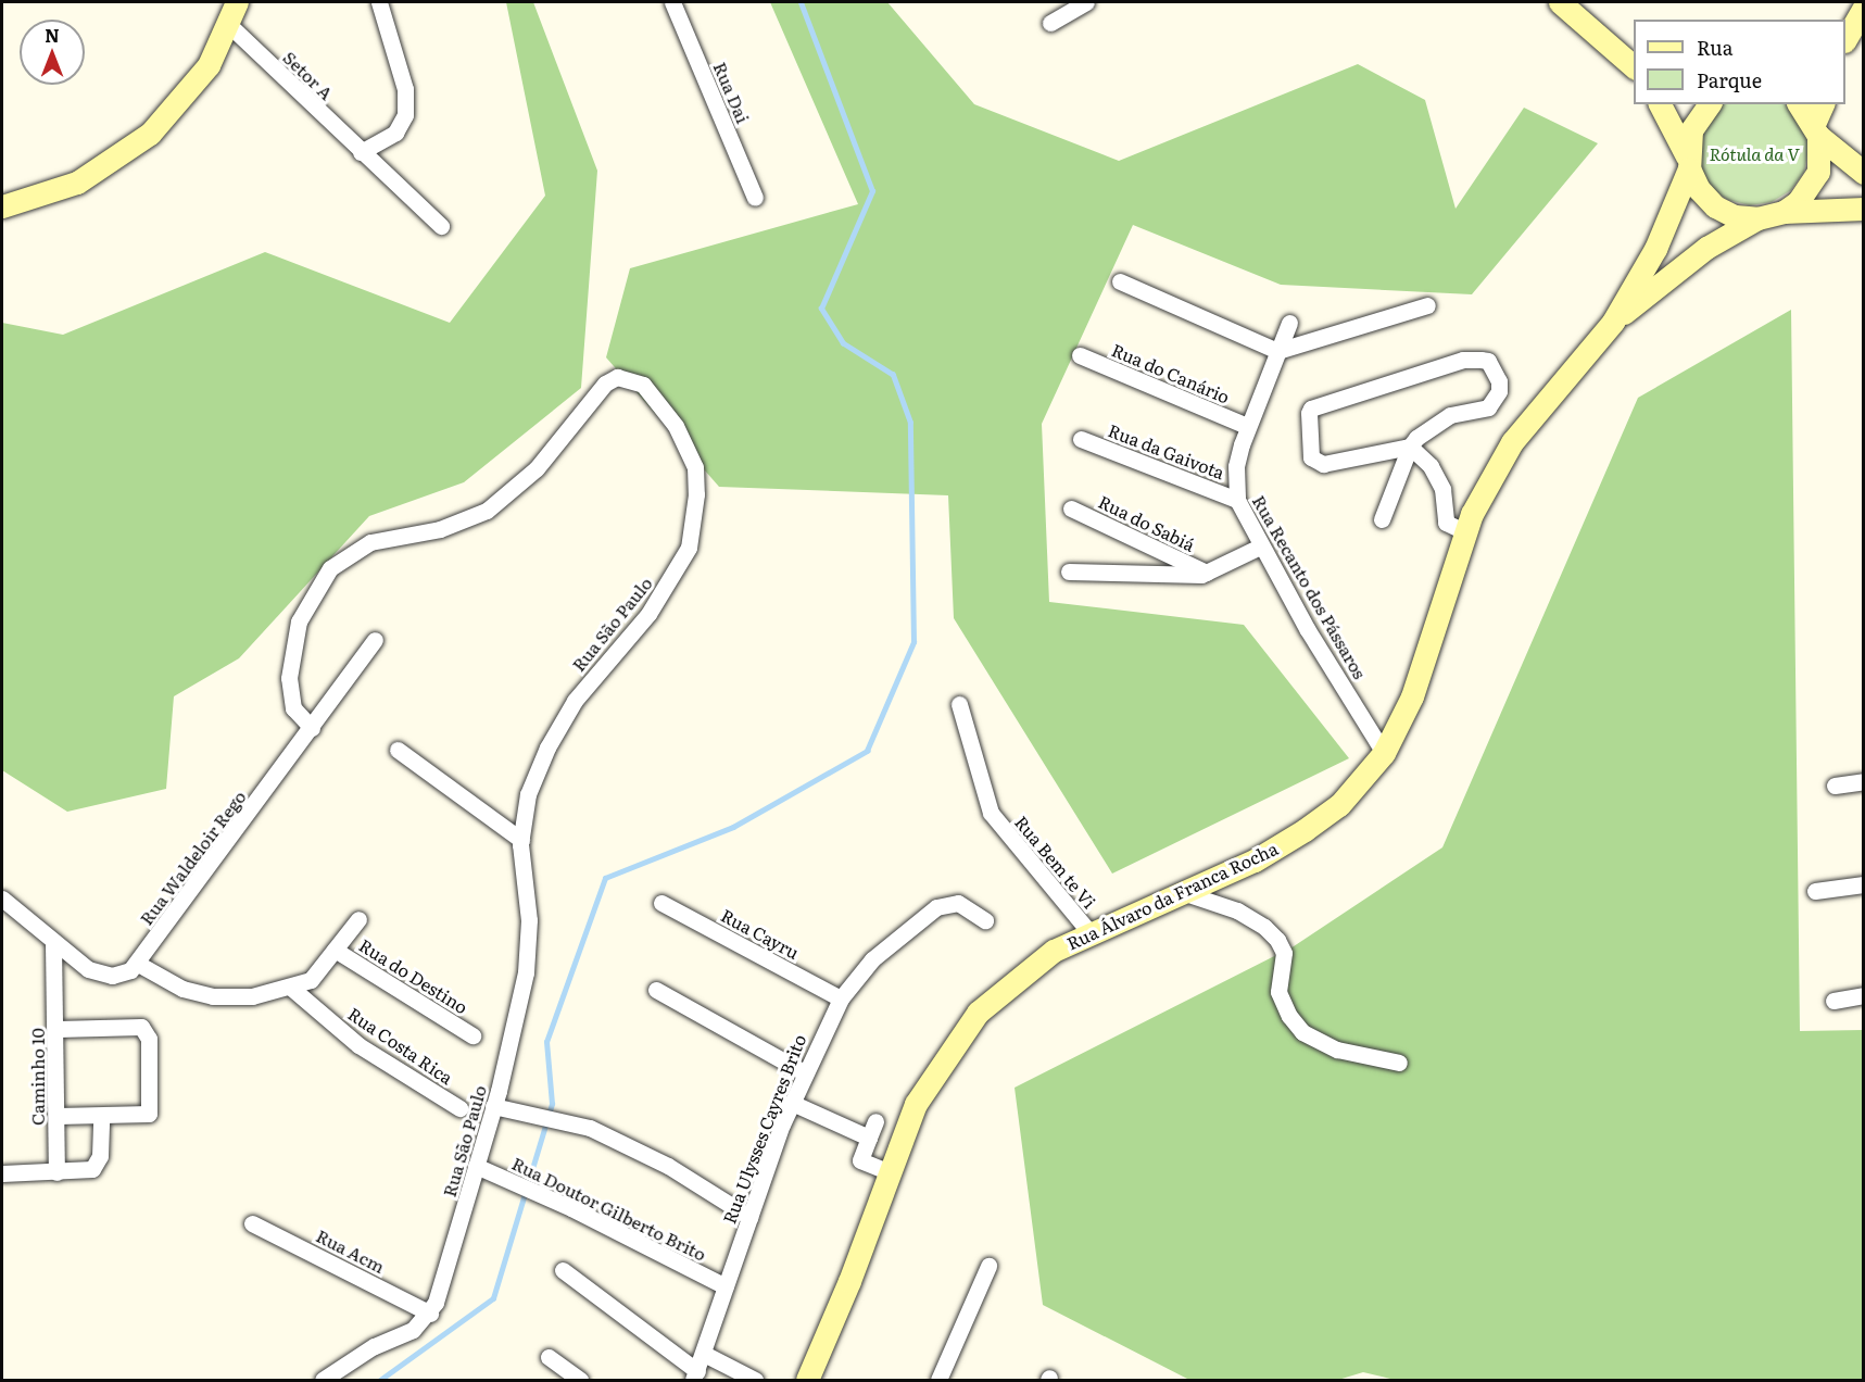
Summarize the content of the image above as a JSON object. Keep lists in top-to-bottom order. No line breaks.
{"streets":{"main road":["Rua Álvaro da Franca Rocha"],"street":["Setor A","Rua Dai","Rua do Canário","Rua da Gaivota","Rua do Sabiá","Rua Recanto dos Pássaros","Rua São Paulo","Rua Waldeloir Rego","Rua Bem te Vi","Rua Cayru","Rua do Destino","Rua Costa Rica","Caminho 10","Rua Ulysses Cayres Brito","Rua Doutor Gilberto Brito","Rua Acm"]},"crossings":[["Rua do Canário","Rua Recanto dos Pássaros"],["Rua da Gaivota","Rua Recanto dos Pássaros"],["Rua Recanto dos Pássaros","Rua Álvaro da Franca Rocha"],["Rua São Paulo","Rua Waldeloir Rego"],["Rua São Paulo","Rua Doutor Gilberto Brito"],["Rua São Paulo","Rua Acm"],["Rua Bem te Vi","Rua Álvaro da Franca Rocha"],["Rua Cayru","Rua Ulysses Cayres Brito"],["Rua Ulysses Cayres Brito","Rua Doutor Gilberto Brito"]],"parks":["Rótula da V"],"legend":["Rua","Parque"],"north":"top"}
